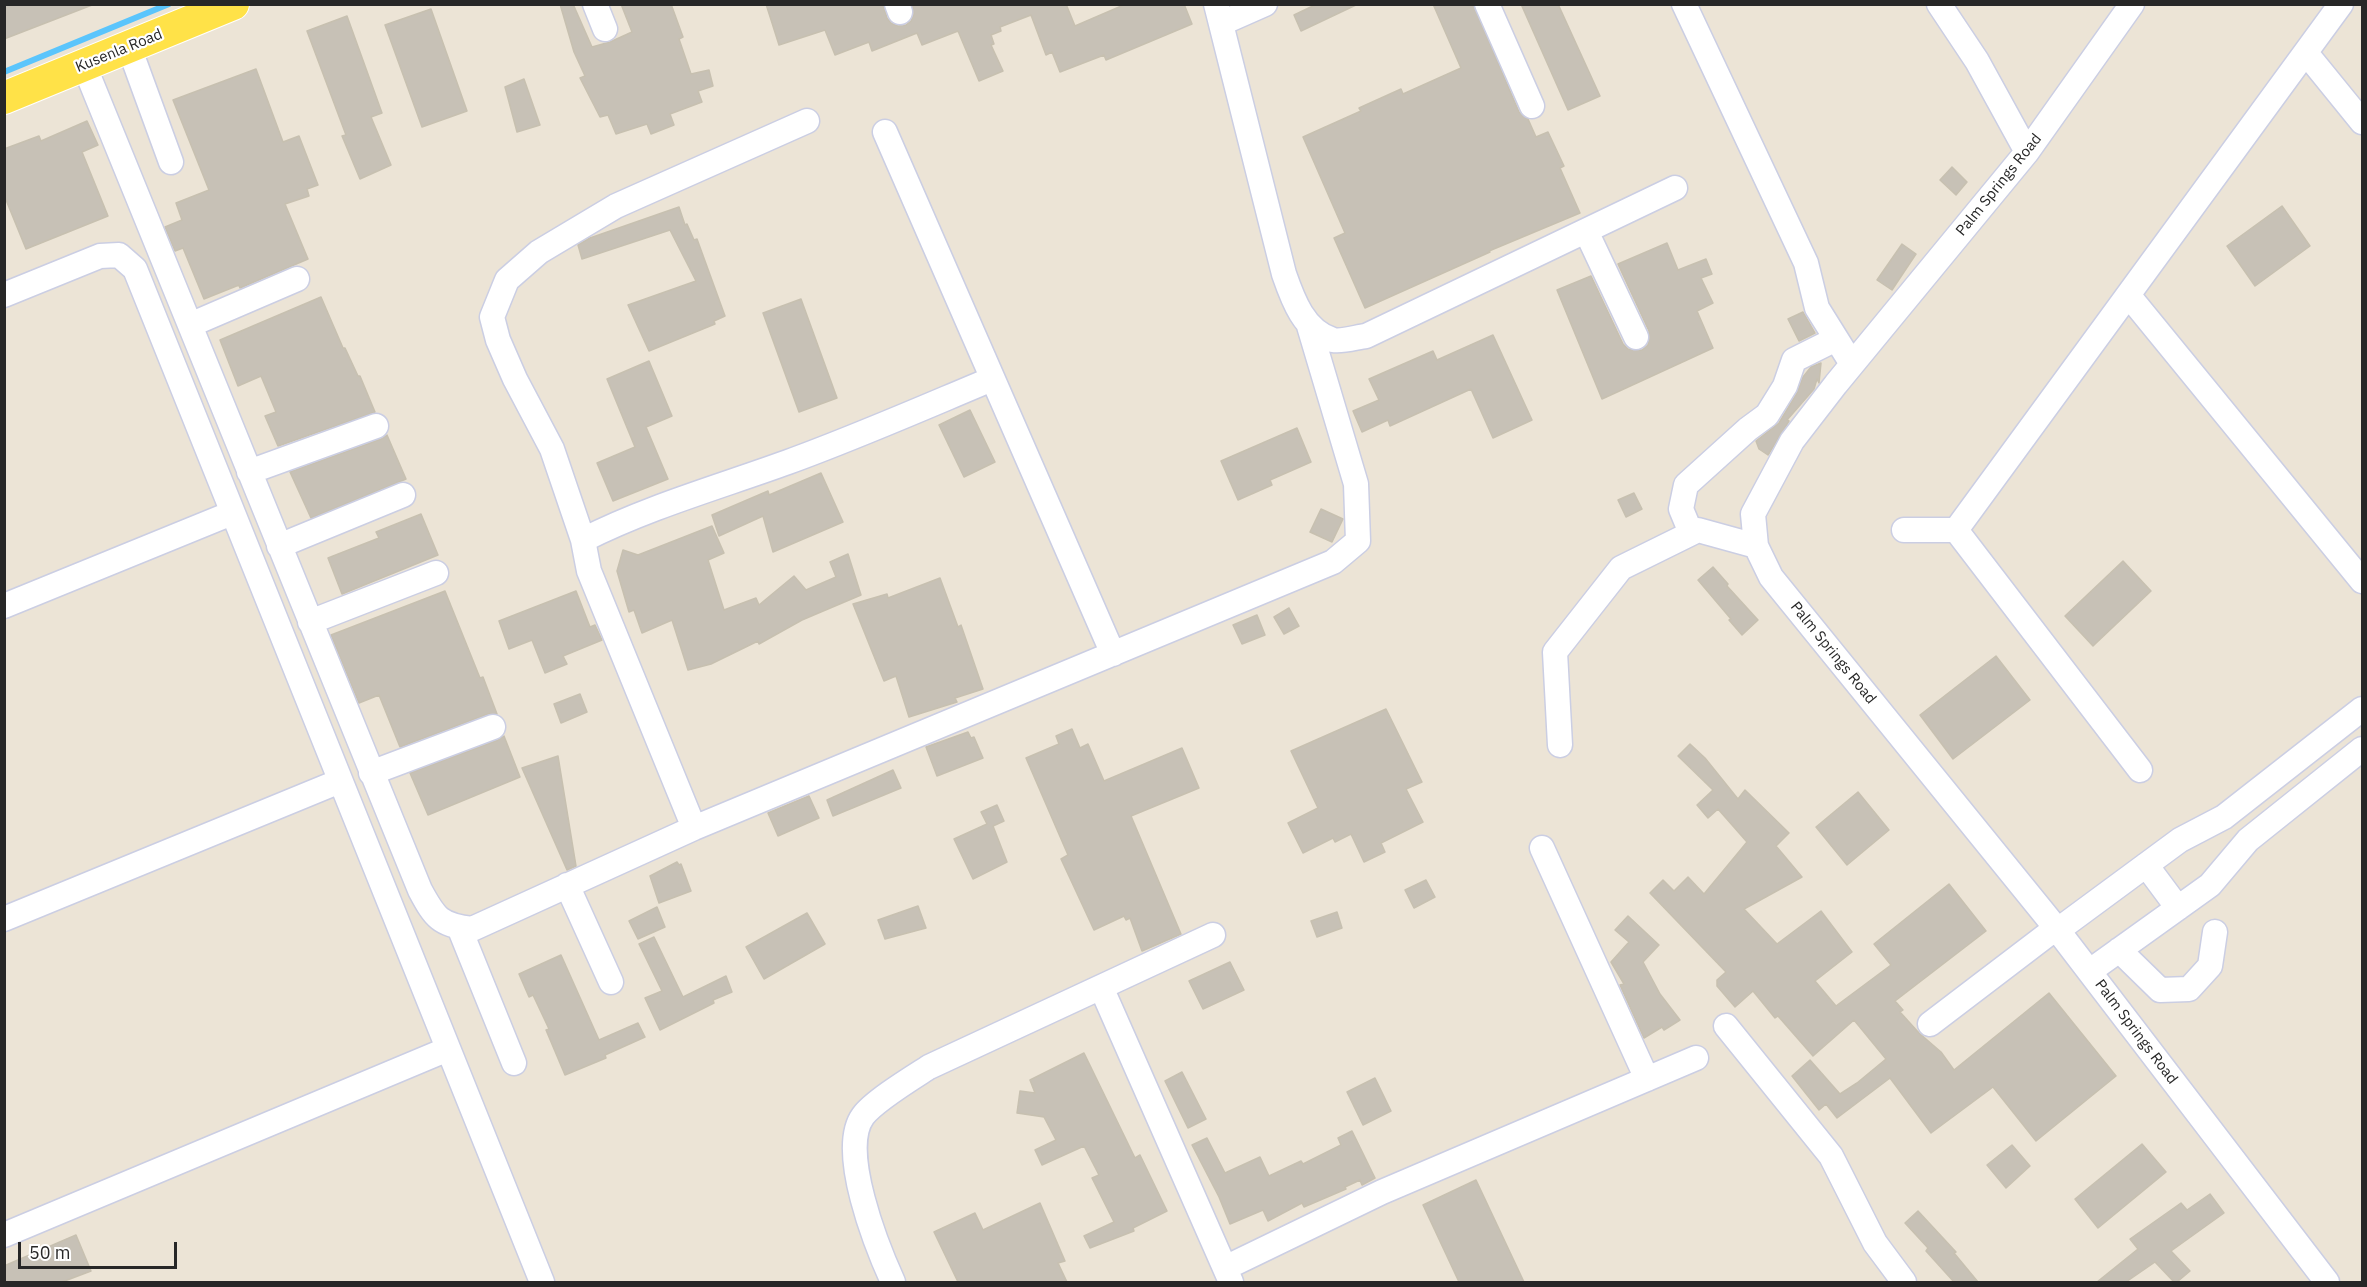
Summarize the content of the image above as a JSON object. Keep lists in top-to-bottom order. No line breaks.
{"streets":{"main road":["Kusenla Road"],"street":["Palm Springs Road"]},"scale_bar":"50 m"}
